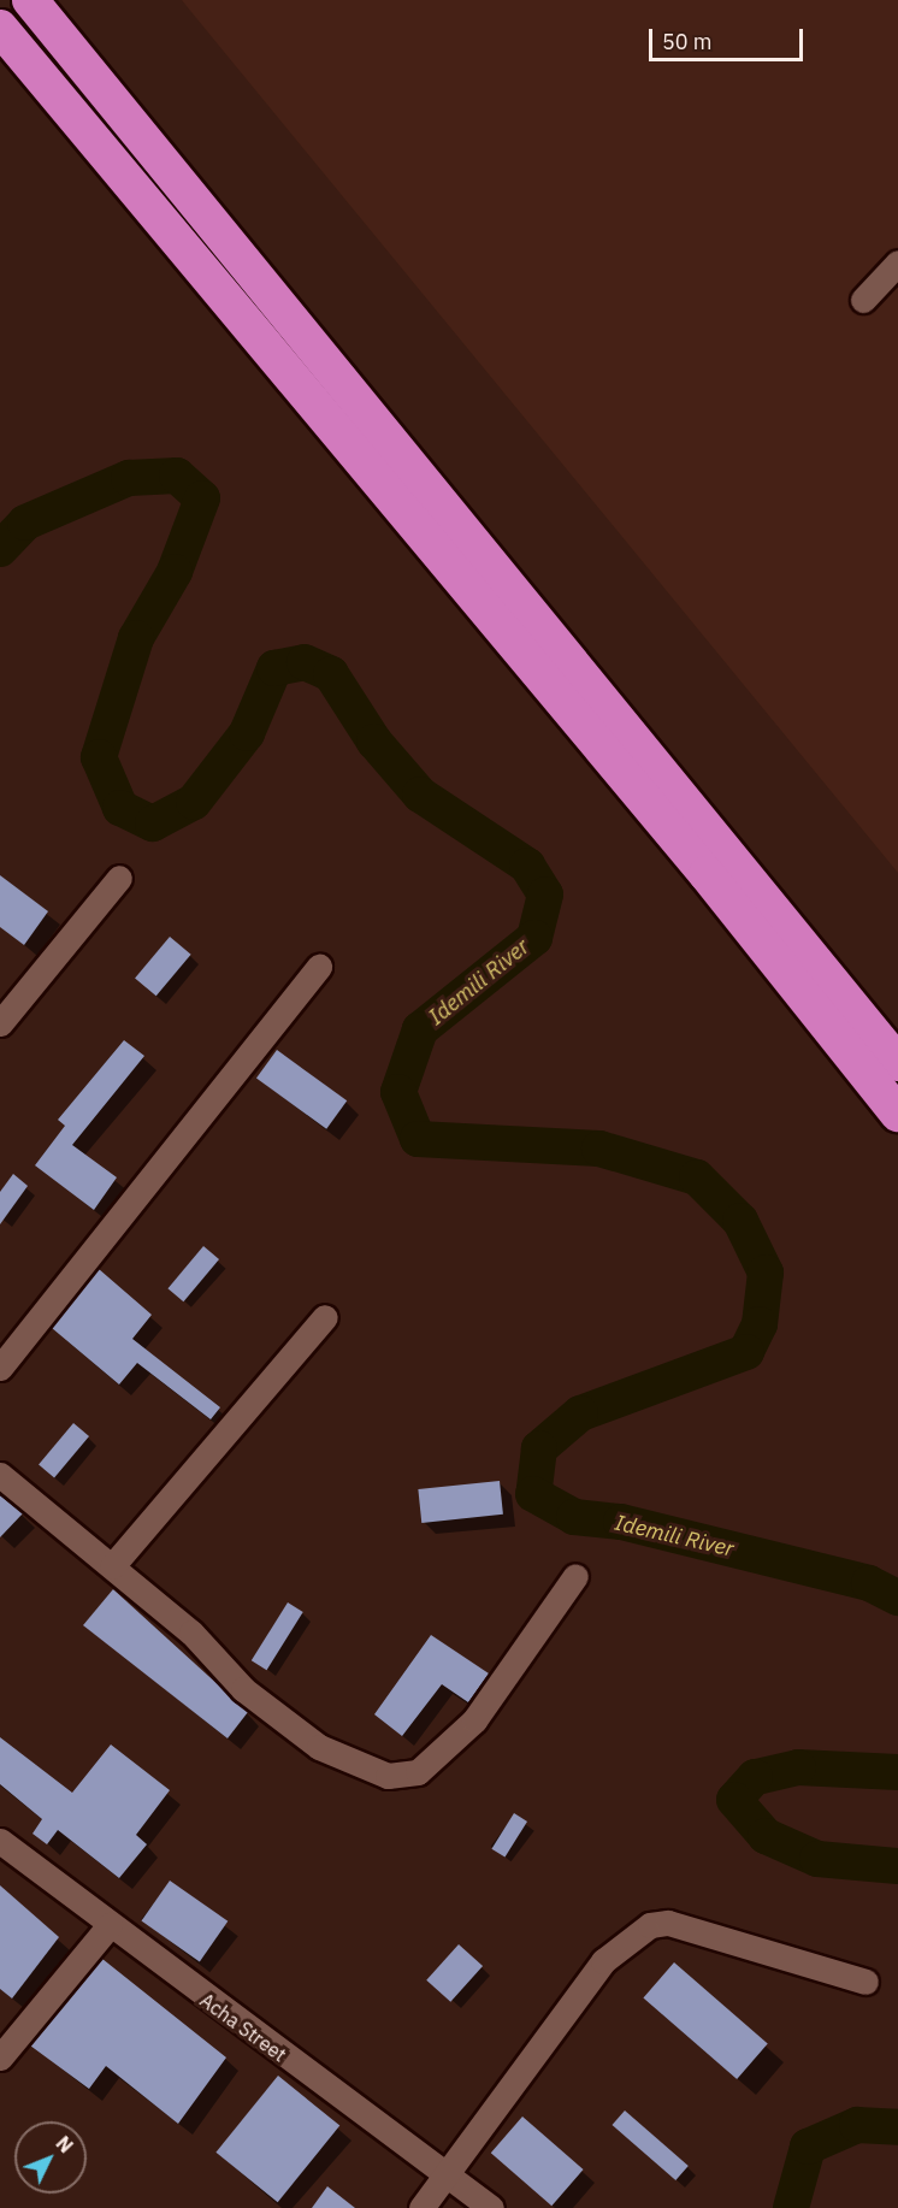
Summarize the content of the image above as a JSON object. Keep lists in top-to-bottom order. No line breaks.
{"streets":{"street":["Acha Street"]},"water":["Idemili River"],"scale_bar":"50 m","north":"top right"}
